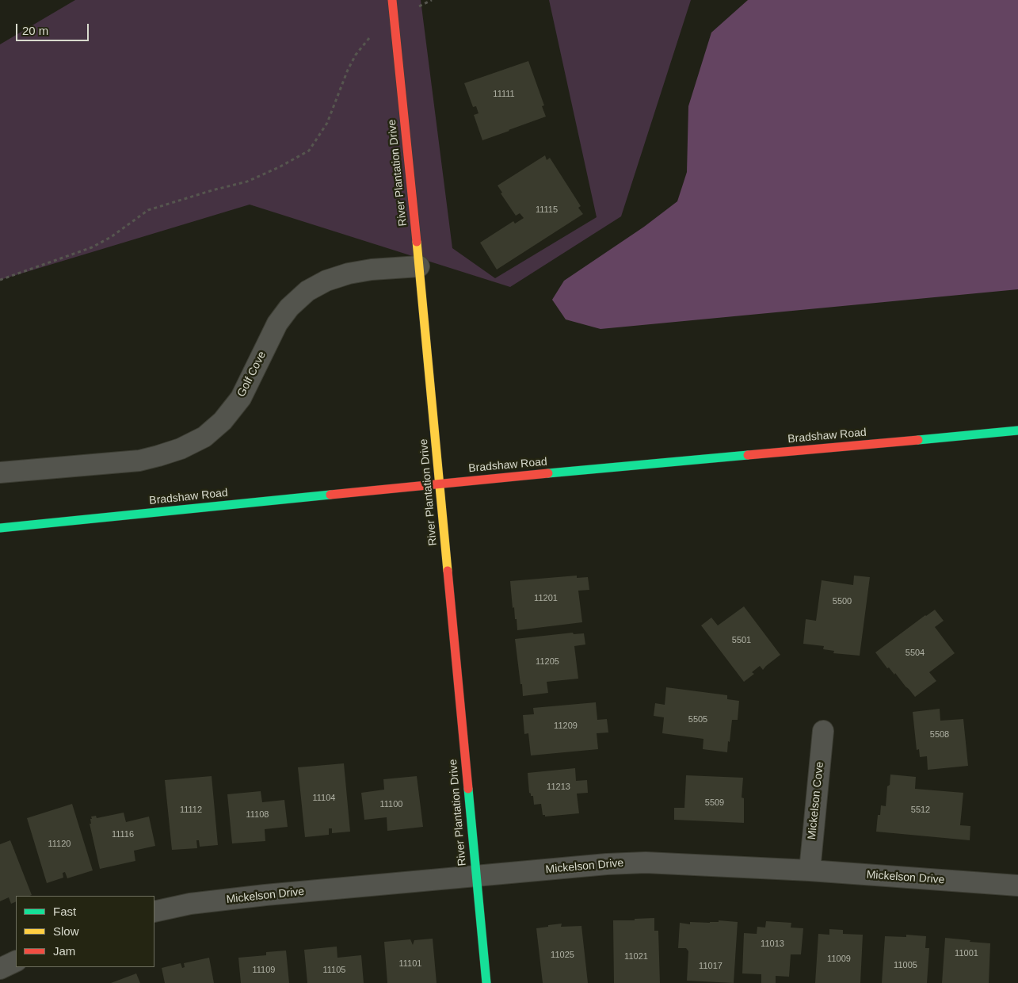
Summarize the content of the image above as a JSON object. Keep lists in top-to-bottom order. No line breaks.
{"streets":{"street":["River Plantation Drive","Golf Cove","Bradshaw Road","Mickelson Cove","Mickelson Drive"]},"crossings":[["River Plantation Drive","Golf Cove"],["River Plantation Drive","Bradshaw Road"],["River Plantation Drive","Mickelson Drive"],["Mickelson Cove","Mickelson Drive"]],"house_numbers":["11111","11115","11201","5500","5501","5504","11205","5505","11209","5508","11213","11104","5509","11100","11112","5512","11108","11116","11120","11013","11001","11025","11021","11009","11101","11005","11017","11109","11105"],"legend":["Fast","Slow","Jam"],"scale_bar":"20 m"}
